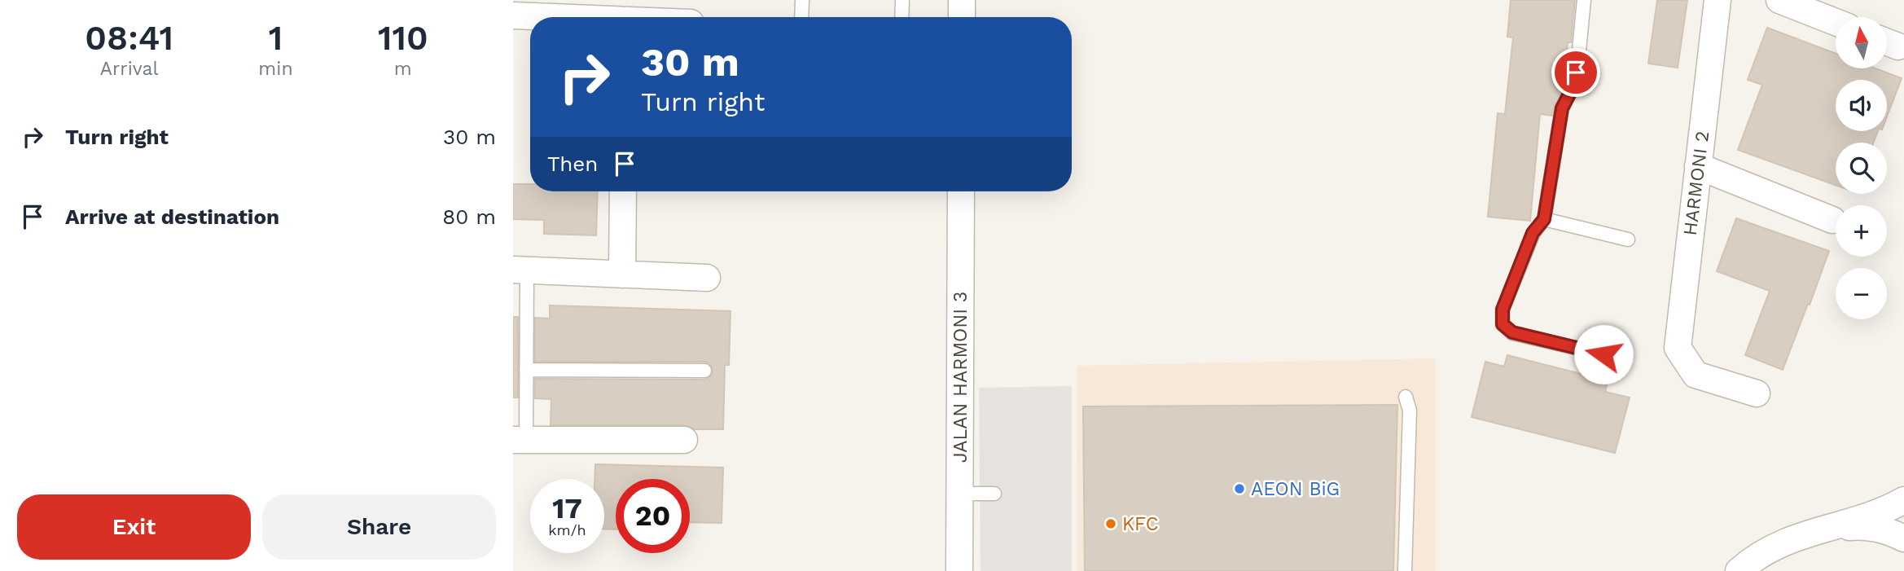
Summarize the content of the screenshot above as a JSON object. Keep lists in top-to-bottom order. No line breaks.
{"streets":{"street":["HARMONI 2","JALAN HARMONI 3"]},"places":["AEON BiG","KFC"],"north":"top","page":{"eta":["08:41","Arrival","1","min","110","m"],"map_buttons":["+","−"],"turn":["30 m","Turn right"],"list":[{"name":"Turn right","value":"30 m"},{"name":"Arrive at destination","value":"80 m"}],"then":"Then","speed":"17 km/h","limit":"20","buttons":["Exit","Share"]}}
